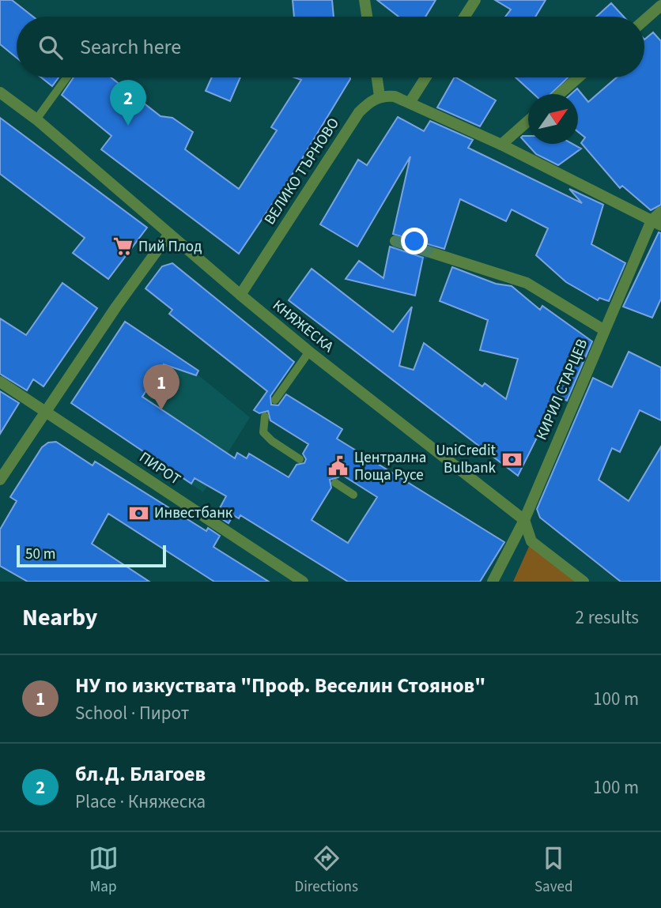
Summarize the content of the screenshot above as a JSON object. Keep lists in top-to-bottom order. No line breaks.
{"streets":{"street":["ВЕЛИКО ТЪРНОВО","КНЯЖЕСКА","КИРИЛ СТАРЦЕВ","ПИРОТ"]},"crossings":[["ВЕЛИКО ТЪРНОВО","КНЯЖЕСКА"],["КНЯЖЕСКА","КИРИЛ СТАРЦЕВ"]],"places":{"supermarket":["Пий Плод"],"bank":["UniCredit Bulbank","Инвестбанк"],"public building":["Централна Поща Русе"]},"scale_bar":"50 m","north":"top right","page":{"search":"Search here","pins":["2","1"],"scale":"50 m","heading":["Nearby","2 results"],"list":[{"mark":"1","name":"НУ по изкуствата \"Проф. Веселин Стоянов\"","note":"School · Пирот","value":"100 m"},{"mark":"2","name":"бл.Д. Благоев","note":"Place · Княжеска","value":"100 m"}],"nav":["Map","Directions","Saved"]}}
